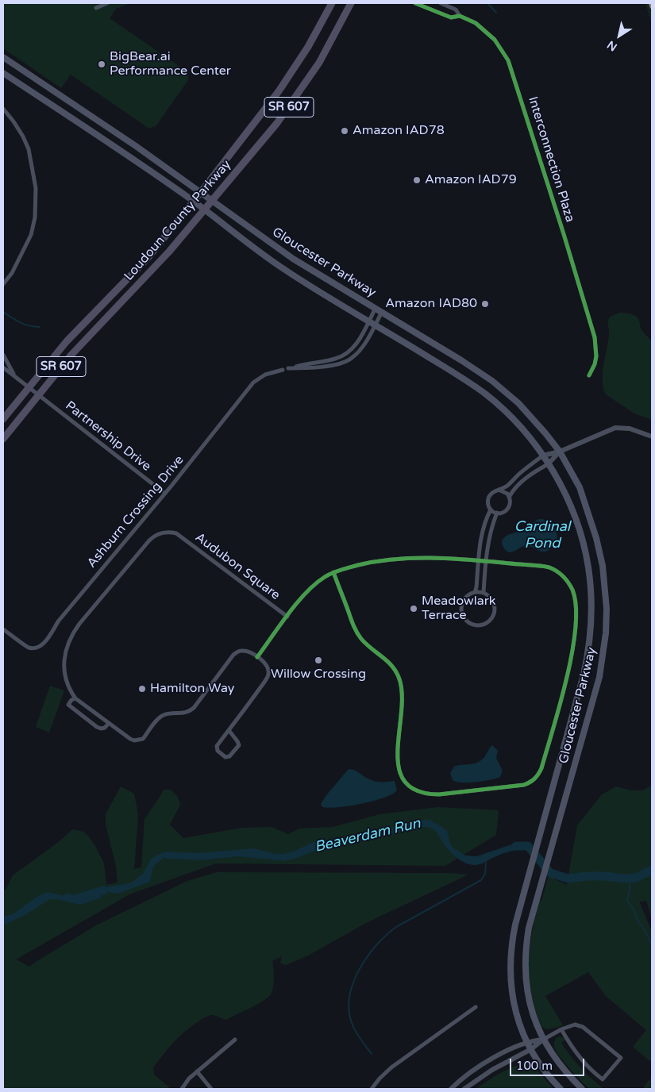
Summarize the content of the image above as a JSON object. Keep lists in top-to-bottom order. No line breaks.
{"streets":{"main road":["SR 607","Loudoun County Parkway","Gloucester Parkway"],"street":["Interconnection Plaza","Partnership Drive","Ashburn Crossing Drive","Audubon Square"]},"crossings":[["Loudoun County Parkway","Gloucester Parkway"],["Loudoun County Parkway","Partnership Drive"],["Partnership Drive","Ashburn Crossing Drive"]],"water":["Cardinal Pond","Beaverdam Run"],"places":["BigBear.ai Performance Center","Amazon IAD78","Amazon IAD79","Amazon IAD80","Meadowlark Terrace","Willow Crossing","Hamilton Way"],"scale_bar":"100 m","north":"bottom left"}
